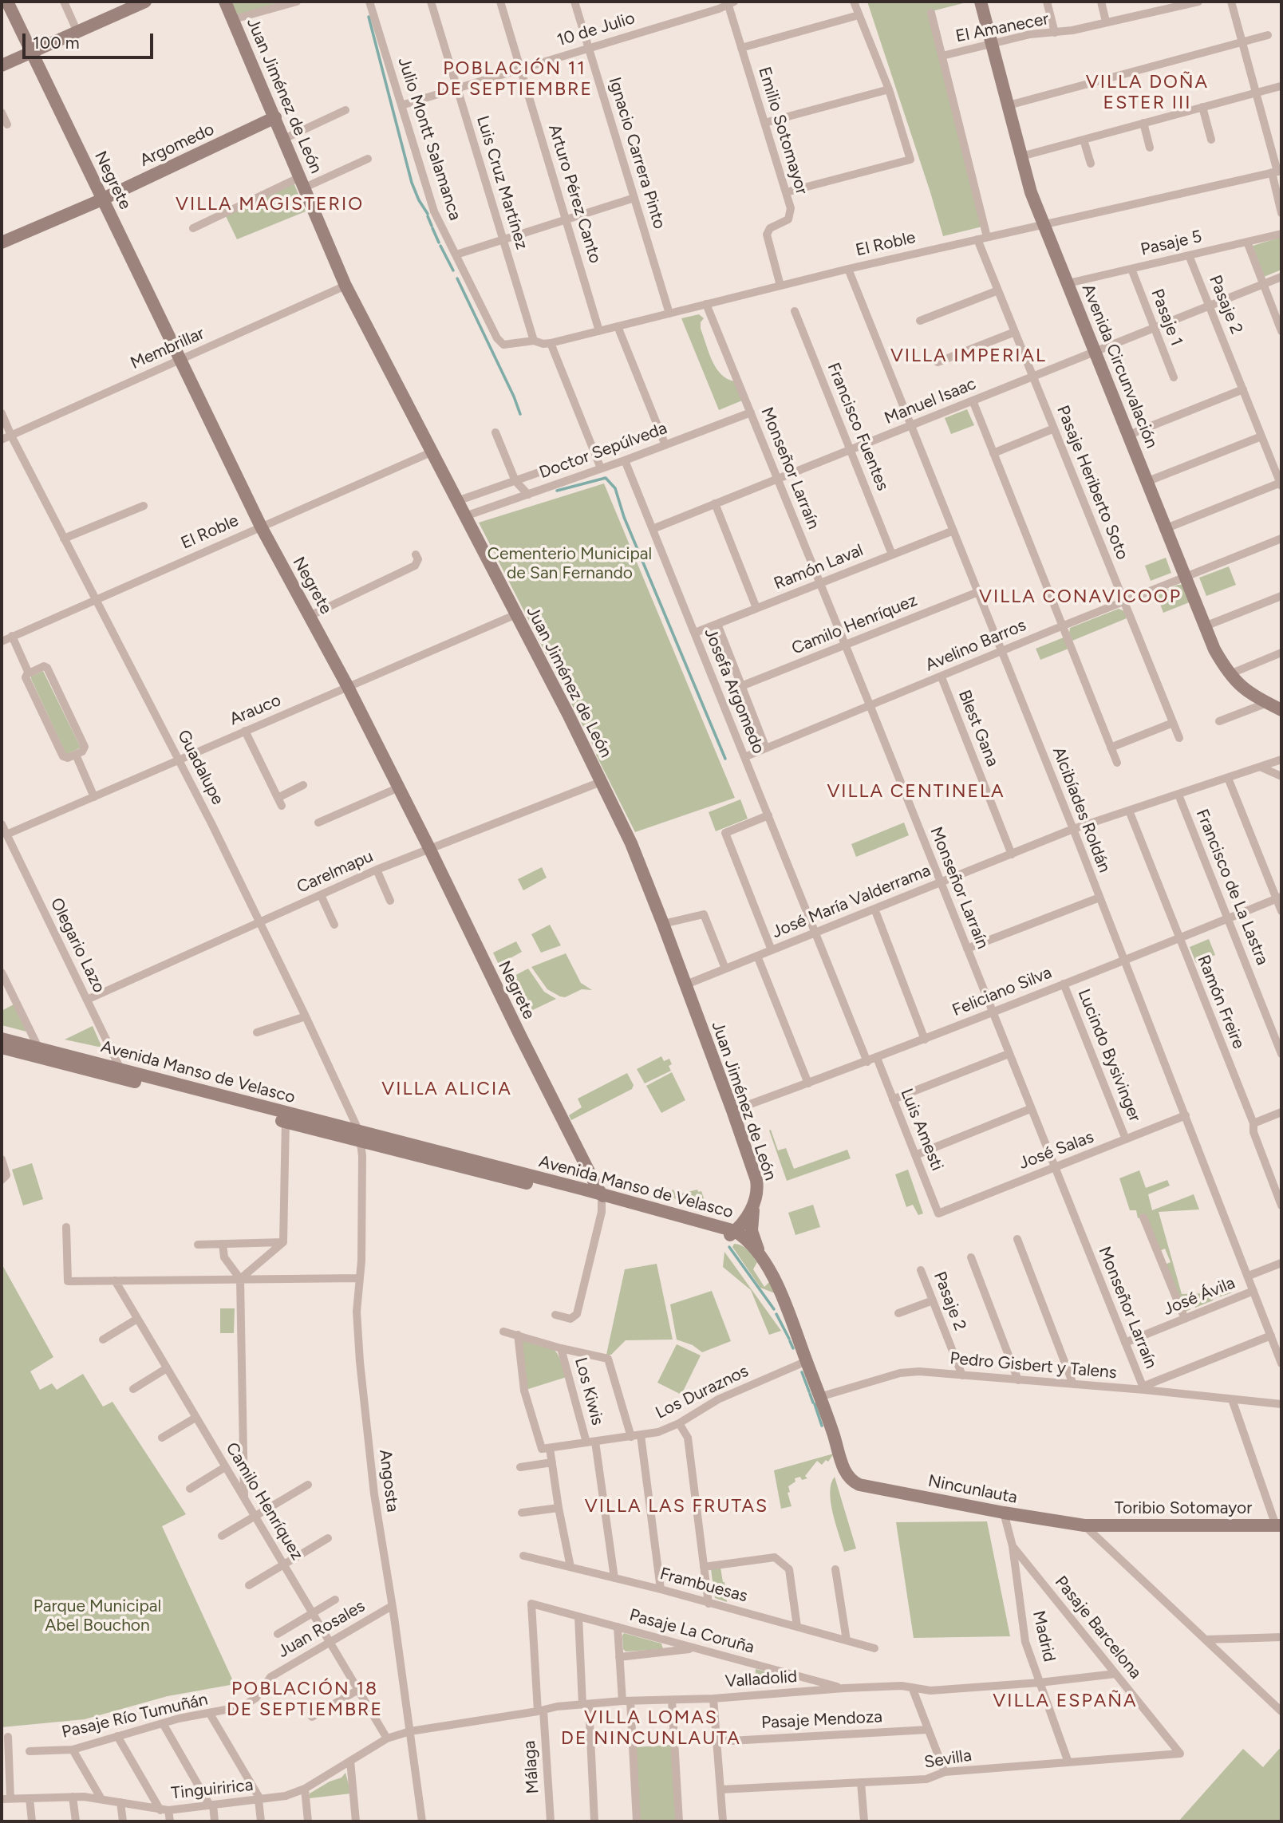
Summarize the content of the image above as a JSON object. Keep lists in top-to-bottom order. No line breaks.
{"streets":{"main road":["Juan Jiménez de León","Argomedo","Negrete","Avenida Circunvalación","Avenida Manso de Velasco","Nincunlauta","Toribio Sotomayor"],"street":["El Amanecer","10 de Julio","Emilio Sotomayor","Julio Montt Salamanca","Ignacio Carrera Pinto","Luis Cruz Martínez","Arturo Pérez Canto","Pasaje 5","El Roble","Pasaje 2","Pasaje 1","Membrillar","Manuel Isaac","Francisco Fuentes","Doctor Sepúlveda","Monseñor Larraín","Pasaje Heriberto Soto","Ramón Laval","Camilo Henríquez","Avelino Barros","Josefa Argomedo","Arauco","Blest Gana","Guadalupe","Alcibíades Roldán","Carelmapu","Francisco de La Lastra","José María Valderrama","Olegario Lazo","Feliciano Silva","Ramón Freire","Lucindo Bysivinger","Luis Amesti","José Salas","José Ávila","Pedro Gisbert y Talens","Los Kiwis","Los Duraznos","Angosta","Frambuesas","Pasaje Barcelona","Juan Rosales","Pasaje La Coruña","Madrid","Valladolid","Pasaje Río Tumuñán","Pasaje Mendoza","Sevilla","Málaga","Tinguiririca"]},"crossings":[["El Amanecer","Avenida Circunvalación"],["El Amanecer","Pasaje Heriberto Soto"],["10 de Julio","Emilio Sotomayor"],["10 de Julio","Julio Montt Salamanca"],["10 de Julio","Ignacio Carrera Pinto"],["10 de Julio","Luis Cruz Martínez"],["10 de Julio","Arturo Pérez Canto"],["Juan Jiménez de León","Argomedo"],["Juan Jiménez de León","El Roble"],["Juan Jiménez de León","Membrillar"],["Juan Jiménez de León","Doctor Sepúlveda"],["Juan Jiménez de León","Arauco"],["Juan Jiménez de León","Carelmapu"],["Juan Jiménez de León","José María Valderrama"],["Juan Jiménez de León","Feliciano Silva"],["Juan Jiménez de León","Avenida Manso de Velasco"],["Juan Jiménez de León","Nincunlauta"],["Emilio Sotomayor","El Roble"],["Julio Montt Salamanca","El Roble"],["Argomedo","Negrete"],["Ignacio Carrera Pinto","El Roble"],["Negrete","El Roble"],["Negrete","Membrillar"],["Negrete","Arauco"],["Negrete","Carelmapu"],["Negrete","Avenida Manso de Velasco"],["Luis Cruz Martínez","El Roble"],["Arturo Pérez Canto","El Roble"],["Pasaje 5","Pasaje 2"],["Pasaje 5","Pasaje 1"],["Pasaje 5","Avenida Circunvalación"],["El Roble","Avenida Circunvalación"],["El Roble","Monseñor Larraín"],["El Roble","Pasaje Heriberto Soto"],["El Roble","Guadalupe"],["El Roble","Alcibíades Roldán"],["Pasaje 2","Manuel Isaac"],["Pasaje 2","Pedro Gisbert y Talens"],["Pasaje 1","Manuel Isaac"],["Membrillar","Guadalupe"],["Avenida Circunvalación","Manuel Isaac"],["Avenida Circunvalación","Avelino Barros"],["Manuel Isaac","Francisco Fuentes"],["Manuel Isaac","Monseñor Larraín"],["Manuel Isaac","Pasaje Heriberto Soto"],["Manuel Isaac","Josefa Argomedo"],["Manuel Isaac","Alcibíades Roldán"],["Francisco Fuentes","Ramón Laval"],["Doctor Sepúlveda","Monseñor Larraín"],["Doctor Sepúlveda","Josefa Argomedo"],["Monseñor Larraín","Ramón Laval"],["Monseñor Larraín","Camilo Henríquez"],["Monseñor Larraín","Avelino Barros"],["Monseñor Larraín","José María Valderrama"],["Monseñor Larraín","Feliciano Silva"],["Monseñor Larraín","José Salas"],["Monseñor Larraín","José Ávila"],["Monseñor Larraín","Pedro Gisbert y Talens"],["Pasaje Heriberto Soto","Avelino Barros"],["Ramón Laval","Josefa Argomedo"],["Ramón Laval","Alcibíades Roldán"],["Camilo Henríquez","Alcibíades Roldán"],["Camilo Henríquez","Juan Rosales"],["Camilo Henríquez","Tinguiririca"],["Avelino Barros","Josefa Argomedo"],["Avelino Barros","Blest Gana"],["Avelino Barros","Alcibíades Roldán"],["Josefa Argomedo","José María Valderrama"],["Arauco","Guadalupe"],["Arauco","Olegario Lazo"],["Blest Gana","José María Valderrama"],["Guadalupe","Carelmapu"],["Guadalupe","Avenida Manso de Velasco"],["Guadalupe","Angosta"],["Alcibíades Roldán","José María Valderrama"],["Alcibíades Roldán","Feliciano Silva"],["Alcibíades Roldán","José Salas"],["Alcibíades Roldán","José Ávila"],["Carelmapu","Olegario Lazo"],["Francisco de La Lastra","José María Valderrama"],["Francisco de La Lastra","Feliciano Silva"],["José María Valderrama","Ramón Freire"],["Olegario Lazo","Avenida Manso de Velasco"],["Feliciano Silva","Ramón Freire"],["Feliciano Silva","Lucindo Bysivinger"],["Feliciano Silva","Luis Amesti"],["Lucindo Bysivinger","José Salas"],["Avenida Manso de Velasco","Angosta"],["Avenida Manso de Velasco","Nincunlauta"],["Luis Amesti","José Salas"],["Pedro Gisbert y Talens","Nincunlauta"],["Los Kiwis","Los Duraznos"],["Los Kiwis","Frambuesas"],["Los Duraznos","Nincunlauta"],["Angosta","Juan Rosales"],["Angosta","Valladolid"],["Angosta","Tinguiririca"],["Nincunlauta","Toribio Sotomayor"],["Nincunlauta","Madrid"],["Pasaje Barcelona","Madrid"],["Pasaje Barcelona","Valladolid"],["Pasaje Barcelona","Sevilla"],["Juan Rosales","Pasaje Río Tumuñán"],["Pasaje La Coruña","Valladolid"],["Pasaje La Coruña","Málaga"],["Madrid","Valladolid"],["Madrid","Sevilla"],["Valladolid","Málaga"],["Valladolid","Tinguiririca"]],"districts":["POBLACIÓN 11 DE SEPTIEMBRE","VILLA DOÑA ESTER III","VILLA MAGISTERIO","VILLA IMPERIAL","VILLA CONAVICOOP","VILLA CENTINELA","VILLA ALICIA","VILLA LAS FRUTAS","POBLACIÓN 18 DE SEPTIEMBRE","VILLA ESPAÑA","VILLA LOMAS DE NINCUNLAUTA"],"parks":["Cementerio Municipal de San Fernando","Parque Municipal Abel Bouchon"],"scale_bar":"100 m"}
